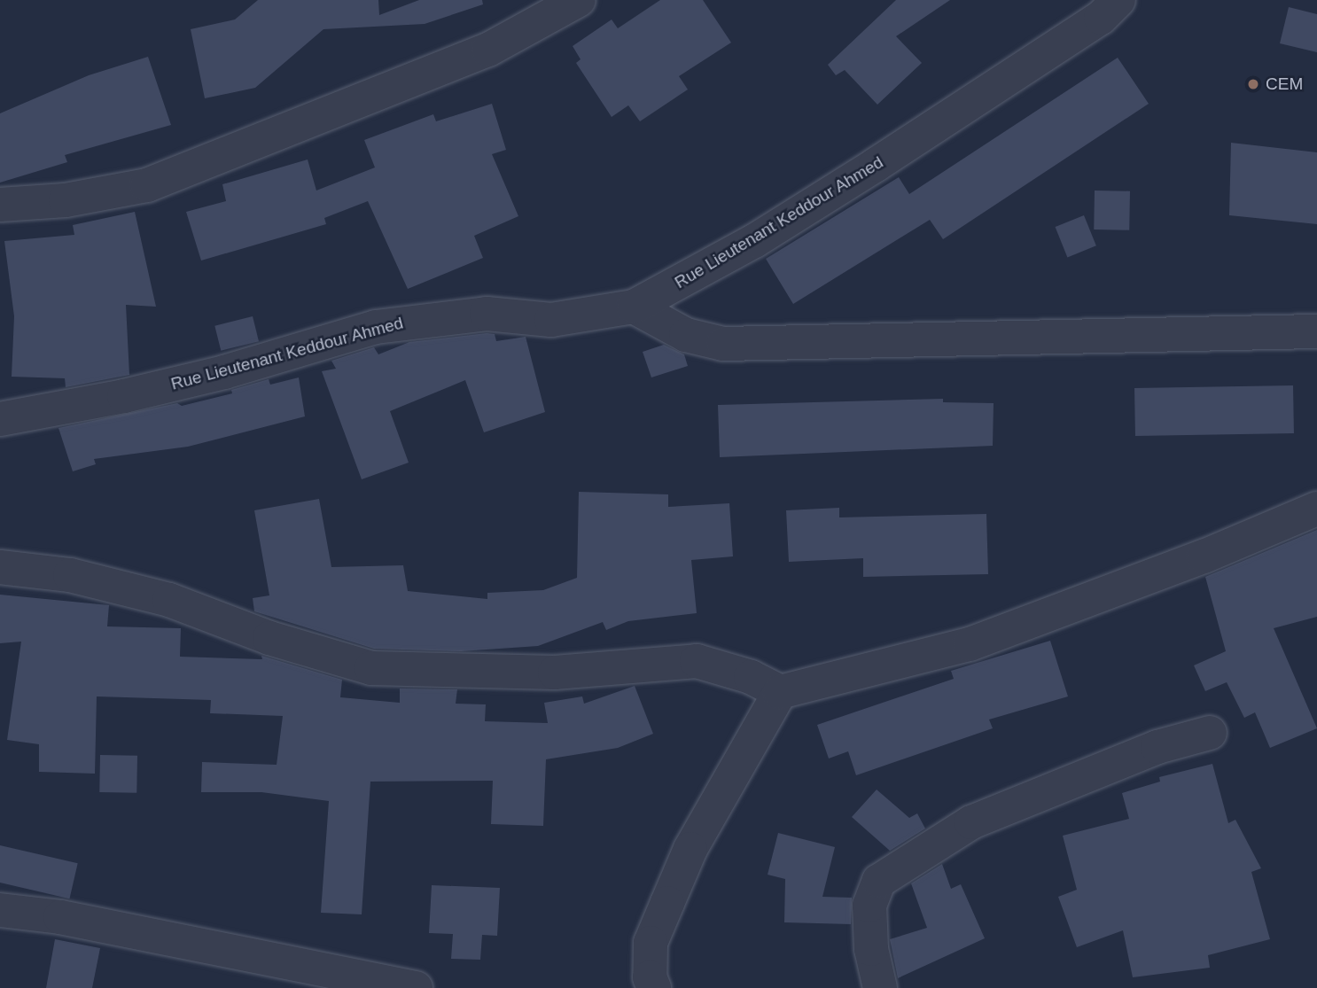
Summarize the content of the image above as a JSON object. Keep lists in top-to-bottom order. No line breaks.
{"streets":{"street":["Rue Lieutenant Keddour Ahmed"]},"places":["CEM"]}
